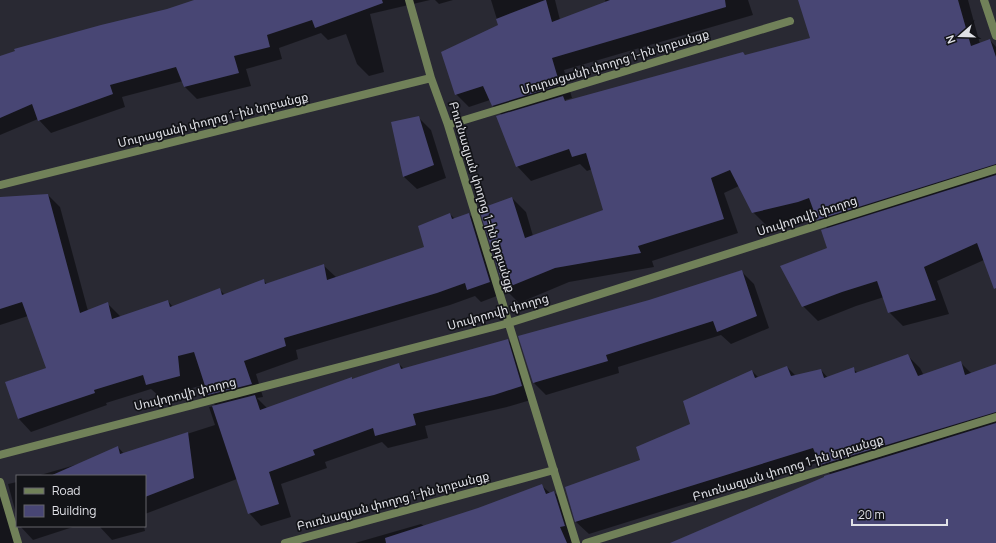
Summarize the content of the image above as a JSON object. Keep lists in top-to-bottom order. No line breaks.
{"streets":{"street":["Մուրացանի փողոց 1-ին նրբանցք","Բուռնազյան փողոց 1-ին նրբանցք","Սուվորովի փողոց"]},"crossings":[["Մուրացանի փողոց 1-ին նրբանցք","Բուռնազյան փողոց 1-ին նրբանցք"],["Բուռնազյան փողոց 1-ին նրբանցք","Սուվորովի փողոց"]],"legend":["Road","Building"],"scale_bar":"20 m","north":"left"}
